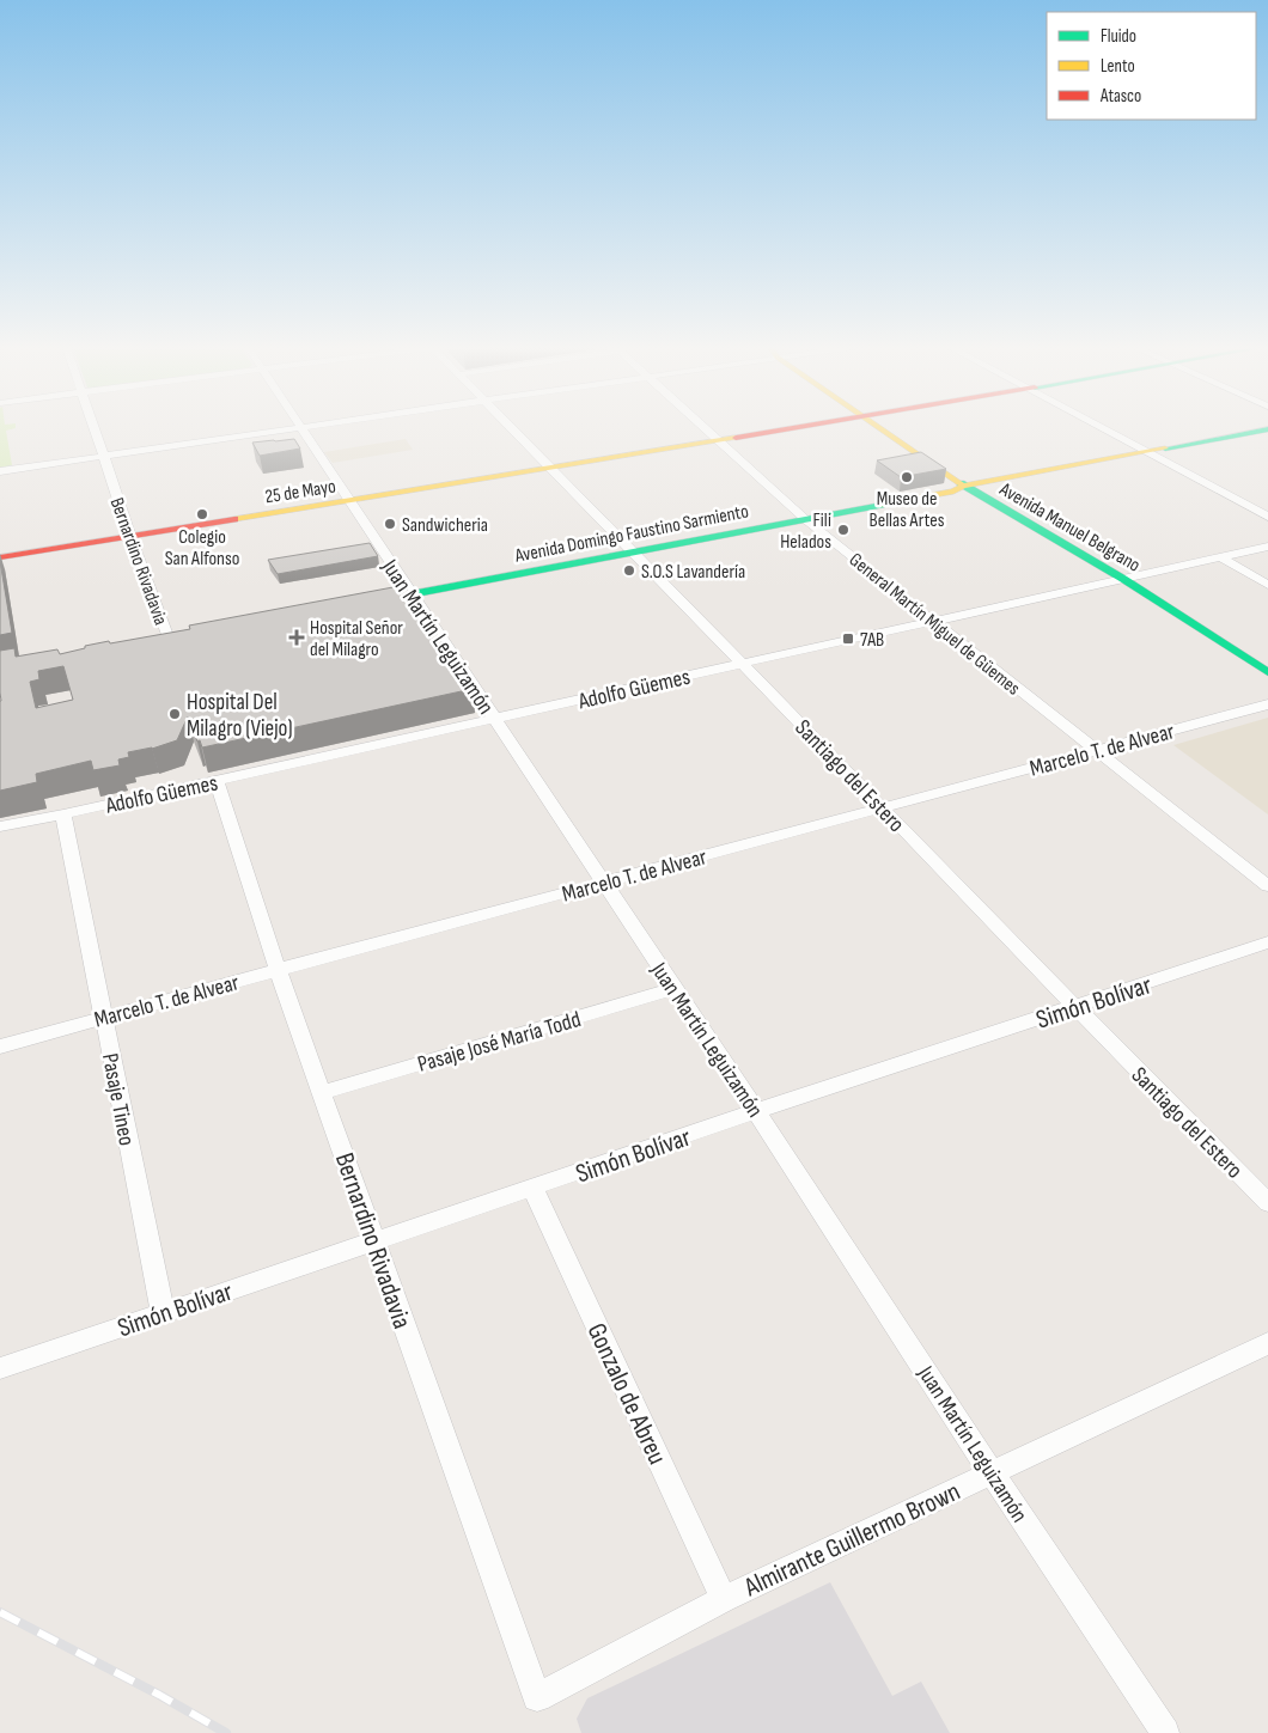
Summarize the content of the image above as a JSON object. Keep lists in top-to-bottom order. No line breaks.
{"streets":{"main road":["25 de Mayo","Avenida Manuel Belgrano","Avenida Domingo Faustino Sarmiento"],"street":["Bernardino Rivadavia","General Martín Miguel de Güemes","Juan Martín Leguizamón","Adolfo Güemes","Marcelo T. de Alvear","Santiago del Estero","Simón Bolívar","Pasaje José María Todd","Pasaje Tineo","Gonzalo de Abreu","Almirante Guillermo Brown"]},"crossings":[["25 de Mayo","Bernardino Rivadavia"],["25 de Mayo","General Martín Miguel de Güemes"],["25 de Mayo","Juan Martín Leguizamón"],["25 de Mayo","Santiago del Estero"],["Avenida Manuel Belgrano","Avenida Domingo Faustino Sarmiento"],["Avenida Manuel Belgrano","Adolfo Güemes"],["Avenida Domingo Faustino Sarmiento","General Martín Miguel de Güemes"],["Avenida Domingo Faustino Sarmiento","Juan Martín Leguizamón"],["Avenida Domingo Faustino Sarmiento","Santiago del Estero"],["Bernardino Rivadavia","Adolfo Güemes"],["Bernardino Rivadavia","Marcelo T. de Alvear"],["Bernardino Rivadavia","Simón Bolívar"],["Bernardino Rivadavia","Pasaje José María Todd"],["Bernardino Rivadavia","Almirante Guillermo Brown"],["General Martín Miguel de Güemes","Adolfo Güemes"],["General Martín Miguel de Güemes","Marcelo T. de Alvear"],["Juan Martín Leguizamón","Adolfo Güemes"],["Juan Martín Leguizamón","Marcelo T. de Alvear"],["Juan Martín Leguizamón","Simón Bolívar"],["Juan Martín Leguizamón","Pasaje José María Todd"],["Juan Martín Leguizamón","Almirante Guillermo Brown"],["Adolfo Güemes","Santiago del Estero"],["Adolfo Güemes","Pasaje Tineo"],["Marcelo T. de Alvear","Santiago del Estero"],["Marcelo T. de Alvear","Pasaje Tineo"],["Santiago del Estero","Simón Bolívar"],["Simón Bolívar","Pasaje Tineo"],["Simón Bolívar","Gonzalo de Abreu"],["Gonzalo de Abreu","Almirante Guillermo Brown"]],"places":{"other":["Museo de Bellas Artes","Colegio San Alfonso","Sandwicheria","Fili Helados","S.O.S Lavandería","Hospital Del Milagro (Viejo)"],"health":["Hospital Señor del Milagro"],"transit":["7AB"]},"legend":["Fluido","Lento","Atasco"]}
